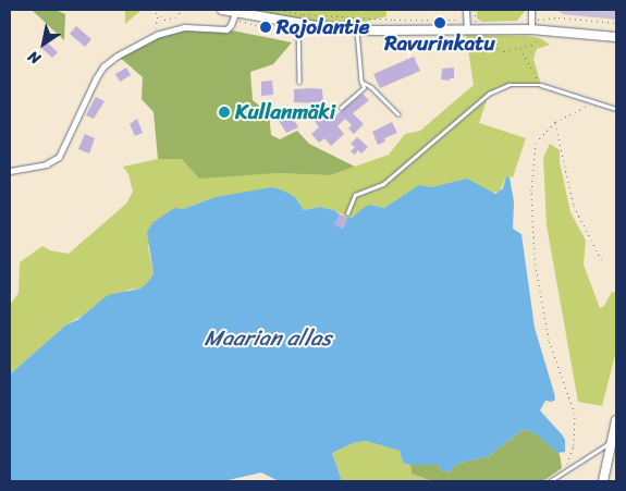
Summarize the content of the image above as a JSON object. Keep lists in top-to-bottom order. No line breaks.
{"water":["Maarian allas"],"places":["Ravurinkatu","Rojolantie","Kullanmäki"],"north":"bottom left"}
